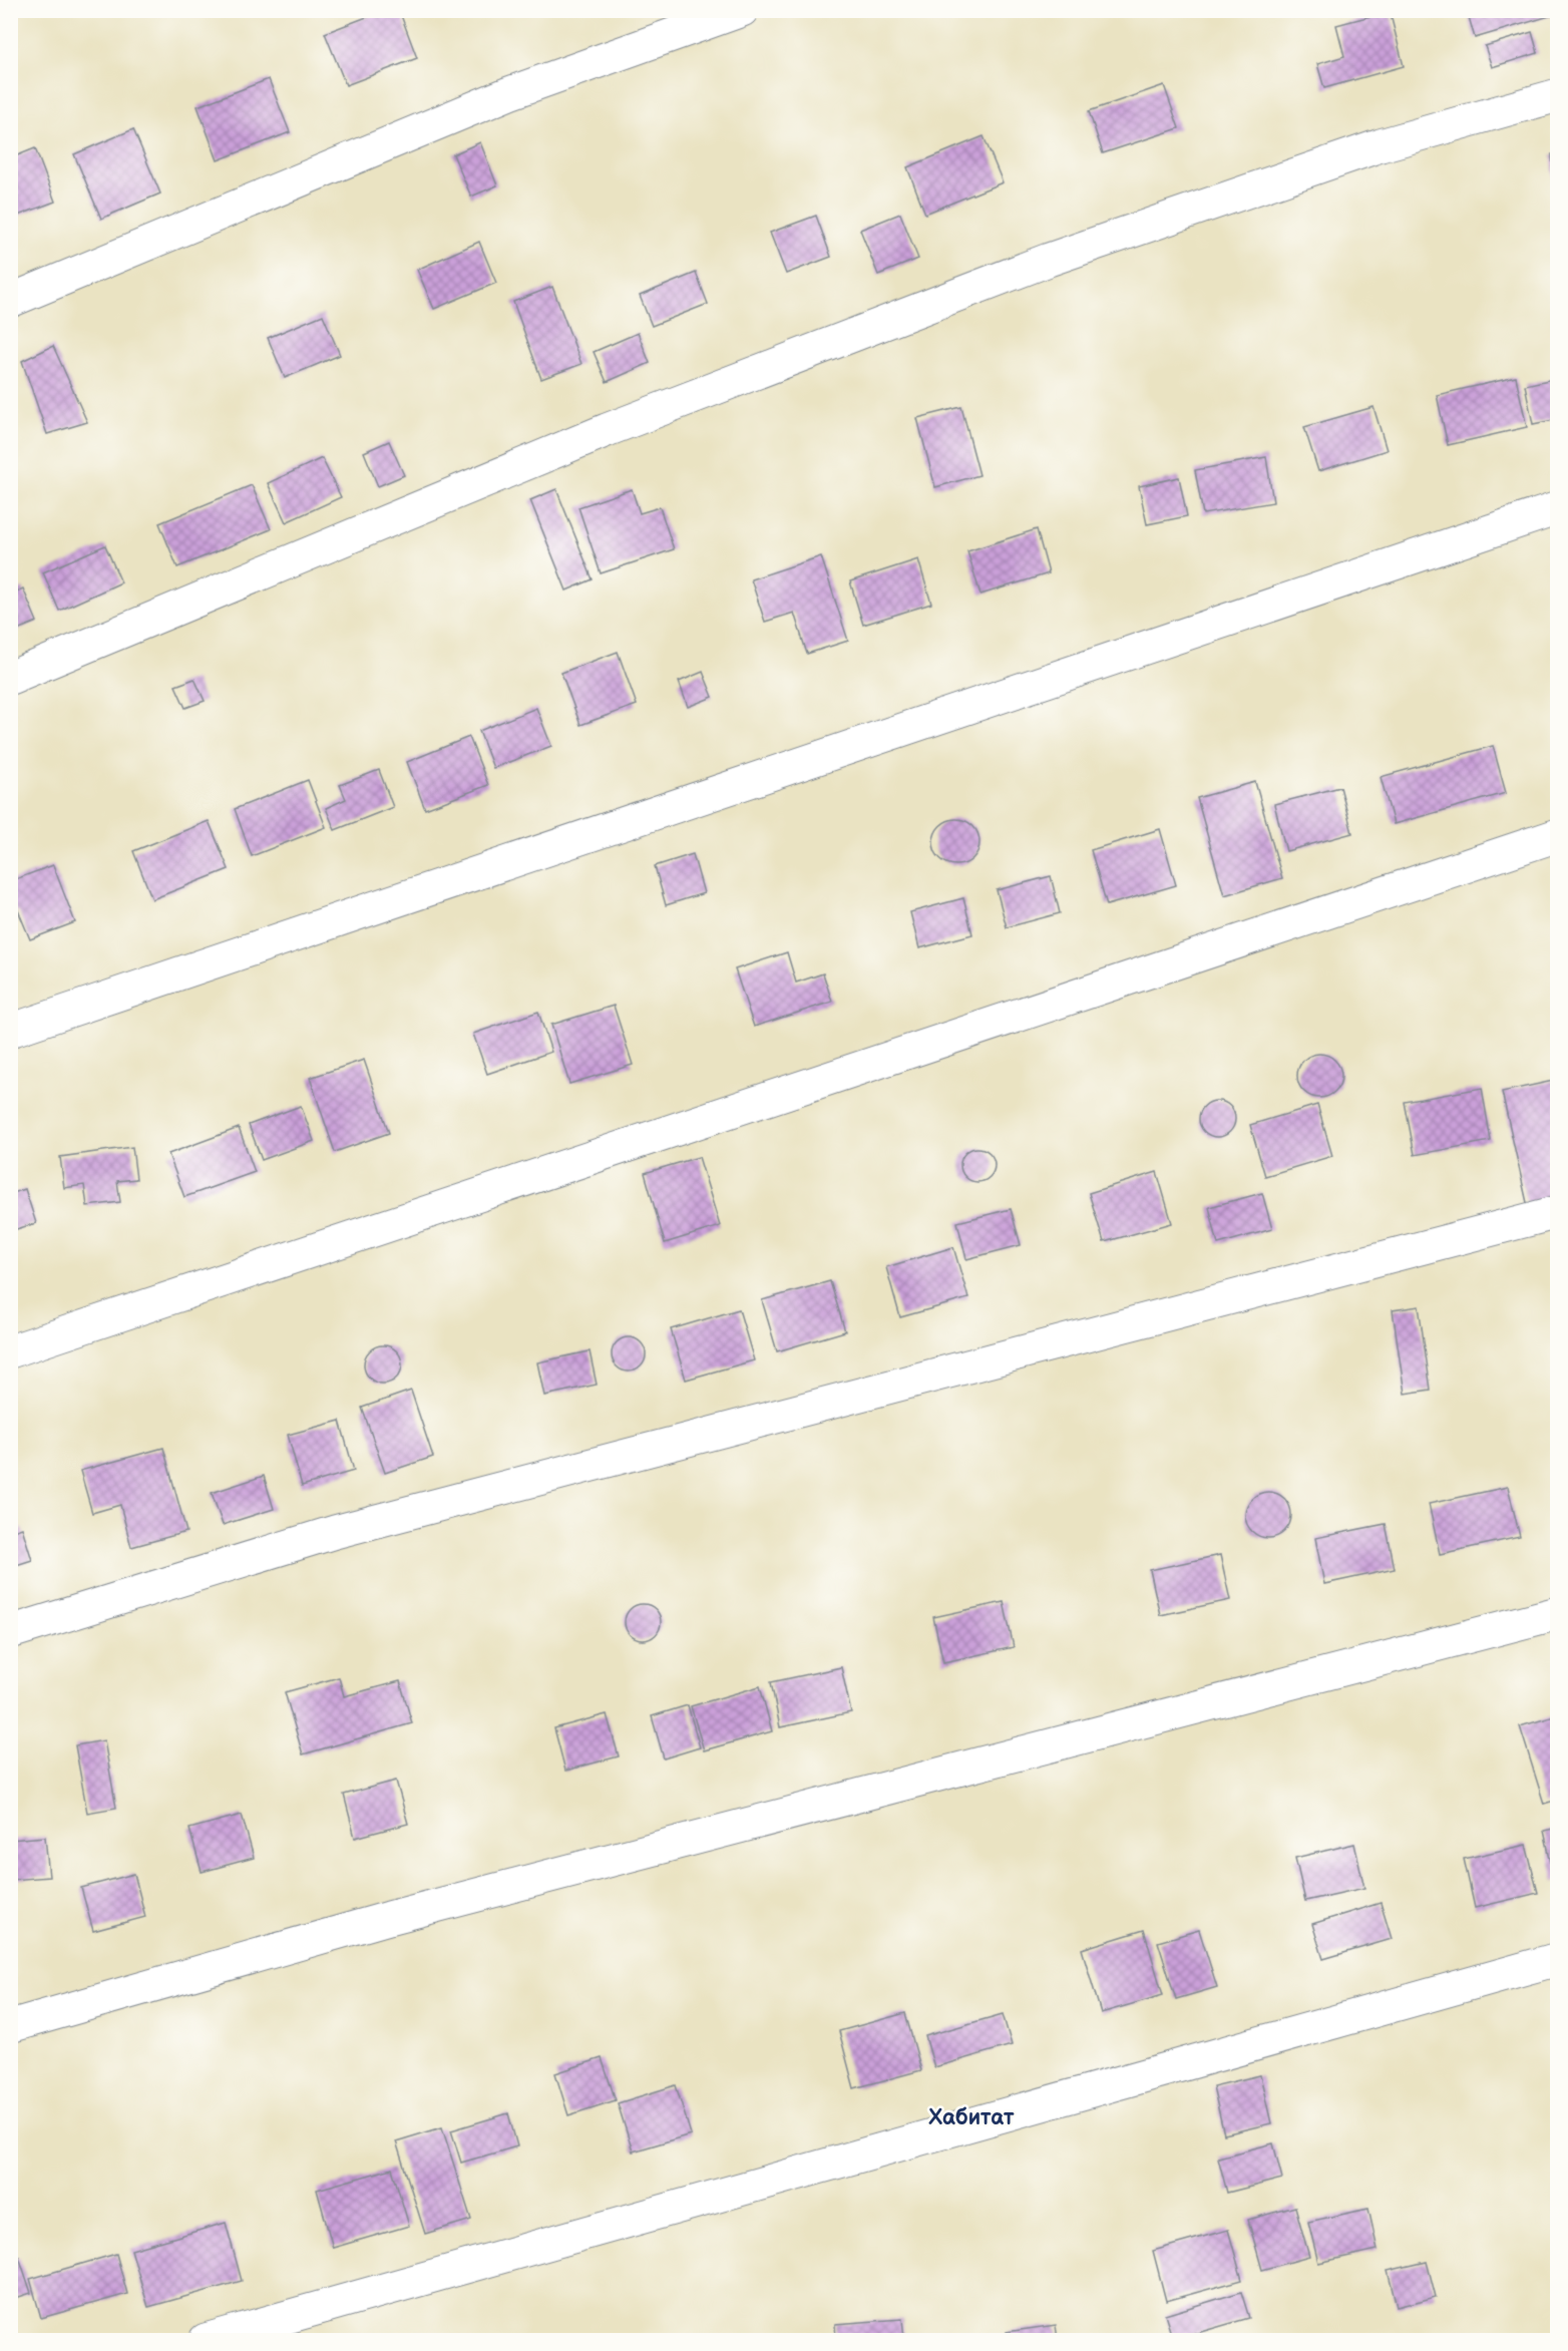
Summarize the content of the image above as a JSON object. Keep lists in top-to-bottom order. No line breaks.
{"districts":["Хабитат"]}
